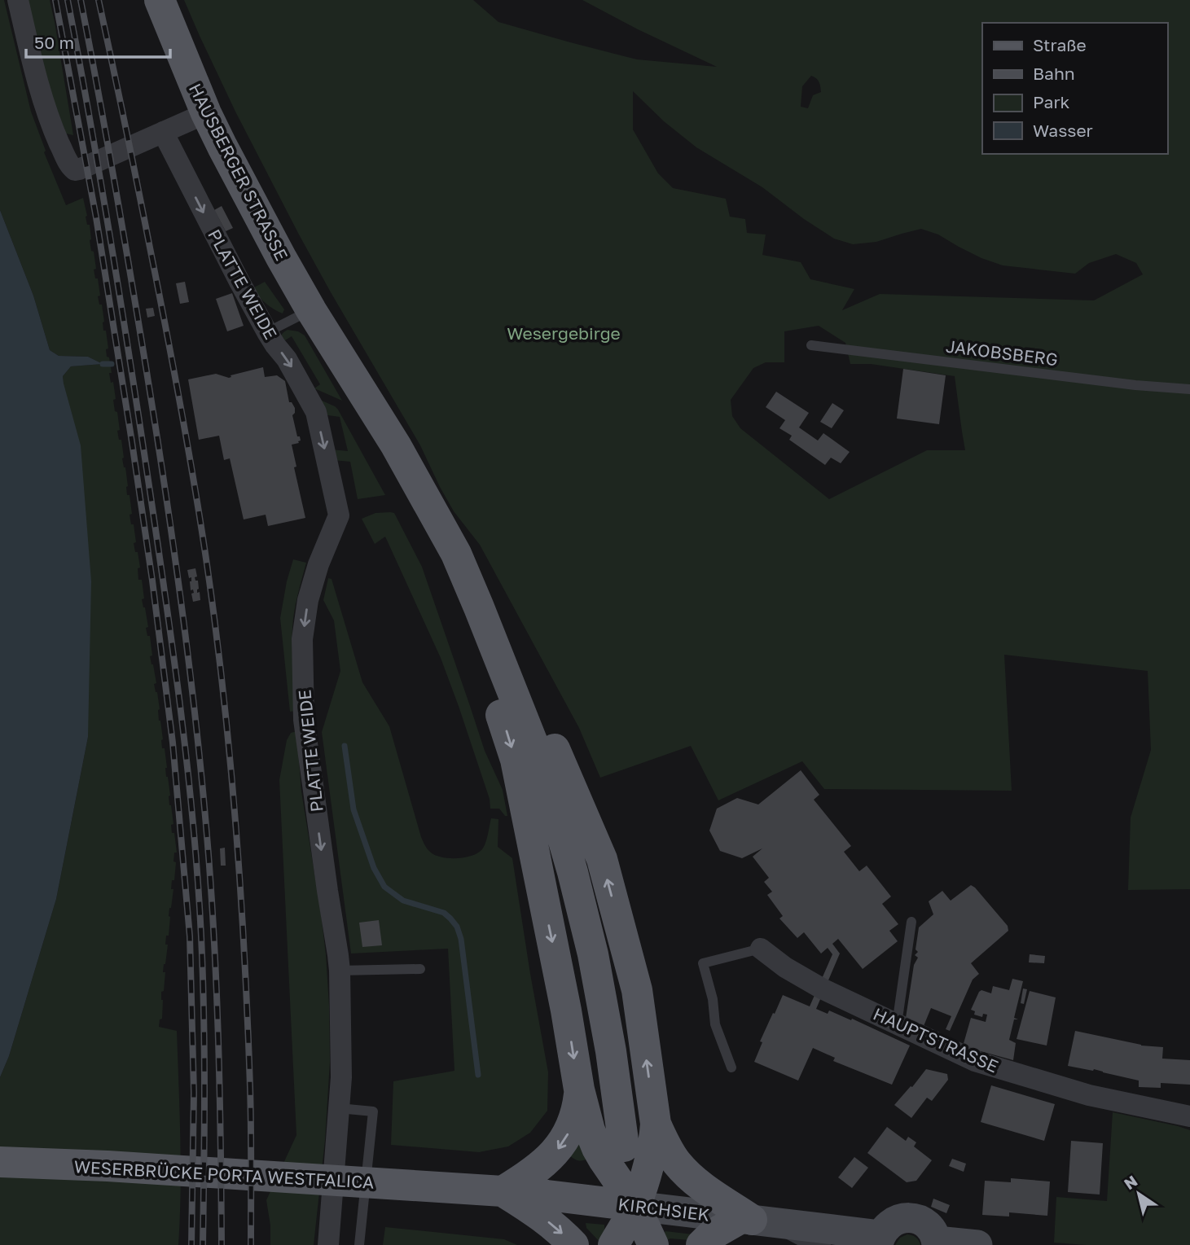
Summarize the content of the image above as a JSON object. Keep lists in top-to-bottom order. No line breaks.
{"streets":{"main road":["HAUSBERGER STRASSE","WESERBRÜCKE PORTA WESTFALICA","KIRCHSIEK"],"street":["PLATTE WEIDE","HAUPTSTRASSE"],"lane":["JAKOBSBERG"]},"crossings":[["WESERBRÜCKE PORTA WESTFALICA","KIRCHSIEK"]],"one_way":["PLATTE WEIDE"],"parks":["Wesergebirge"],"legend":["Straße","Bahn","Park","Wasser"],"scale_bar":"50 m","north":"top left"}
